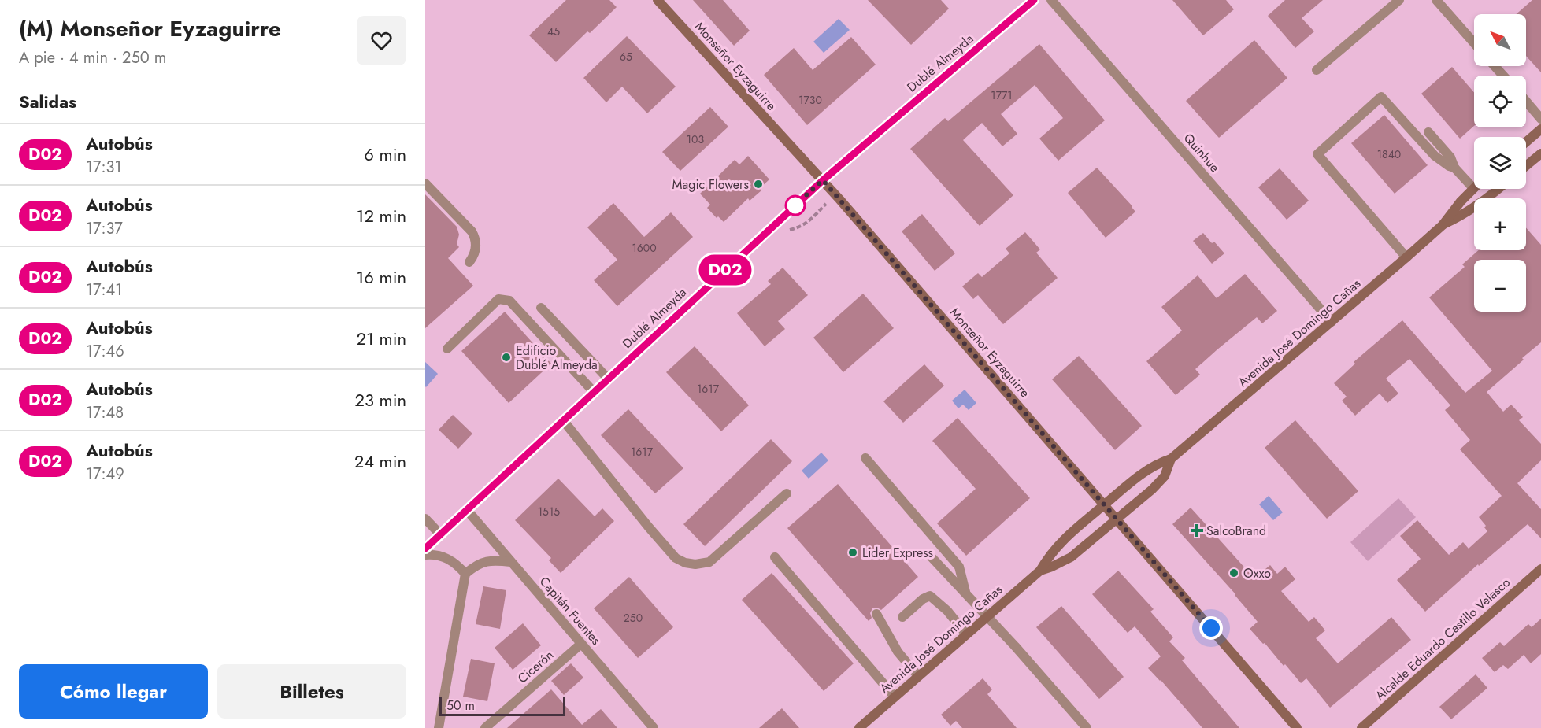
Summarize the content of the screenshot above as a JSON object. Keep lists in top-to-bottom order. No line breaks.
{"streets":{"street":["Dublé Almeyda","Monseñor Eyzaguirre","Quinhue","Avenida José Domingo Cañas","Capitán Fuentes","Alcalde Eduardo Castillo Velasco","Cicerón"]},"crossings":[["Dublé Almeyda","Monseñor Eyzaguirre"],["Dublé Almeyda","Capitán Fuentes"],["Monseñor Eyzaguirre","Avenida José Domingo Cañas"],["Quinhue","Avenida José Domingo Cañas"],["Capitán Fuentes","Cicerón"]],"places":{"other":["Magic Flowers","Edificio Dublé Almeyda","Lider Express","Oxxo"],"health":["SalcoBrand"]},"lines":["bus line D02"],"house_numbers":["45","65","1771","1730","103","1840","1600","1617","1617","1515","250"],"scale_bar":"50 m","north":"top left","page":{"heading":[["(M) Monseñor Eyzaguirre","A pie · 4 min · 250 m"],"Salidas"],"on_map":"D02","map_buttons":["+","−"],"list":[{"mark":"D02","name":"Autobús","note":"17:31","value":"6 min"},{"mark":"D02","name":"Autobús","note":"17:37","value":"12 min"},{"mark":"D02","name":"Autobús","note":"17:41","value":"16 min"},{"mark":"D02","name":"Autobús","note":"17:46","value":"21 min"},{"mark":"D02","name":"Autobús","note":"17:48","value":"23 min"},{"mark":"D02","name":"Autobús","note":"17:49","value":"24 min"}],"buttons":["Cómo llegar","Billetes"],"scale":"50 m"}}
